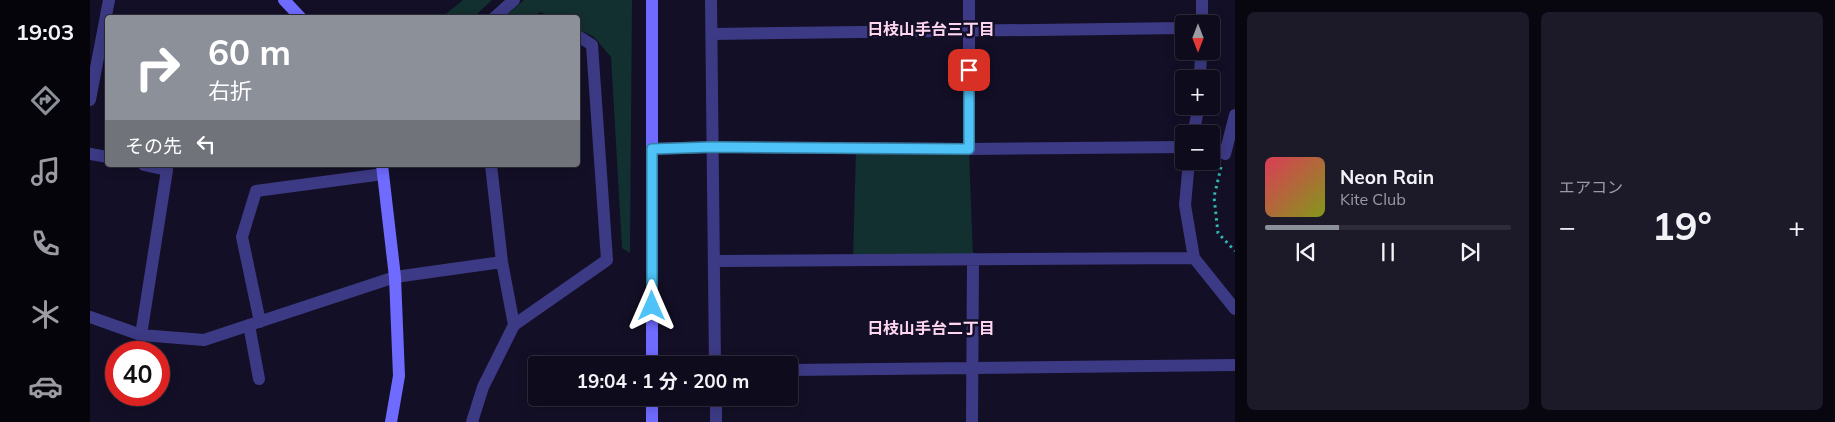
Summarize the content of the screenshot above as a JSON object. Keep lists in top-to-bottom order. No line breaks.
{"districts":["日枝山手台三丁目","日枝山手台二丁目"],"north":"bottom","page":{"tabs":"19:03","tile":"エアコン","map_buttons":["+","−"],"turn":["60 m","右折"],"then":"その先","song":["Neon Rain","Kite Club"],"heat":["−","19°","+"],"limit":"40","trip":"19:04 · 1 分 · 200 m"}}
